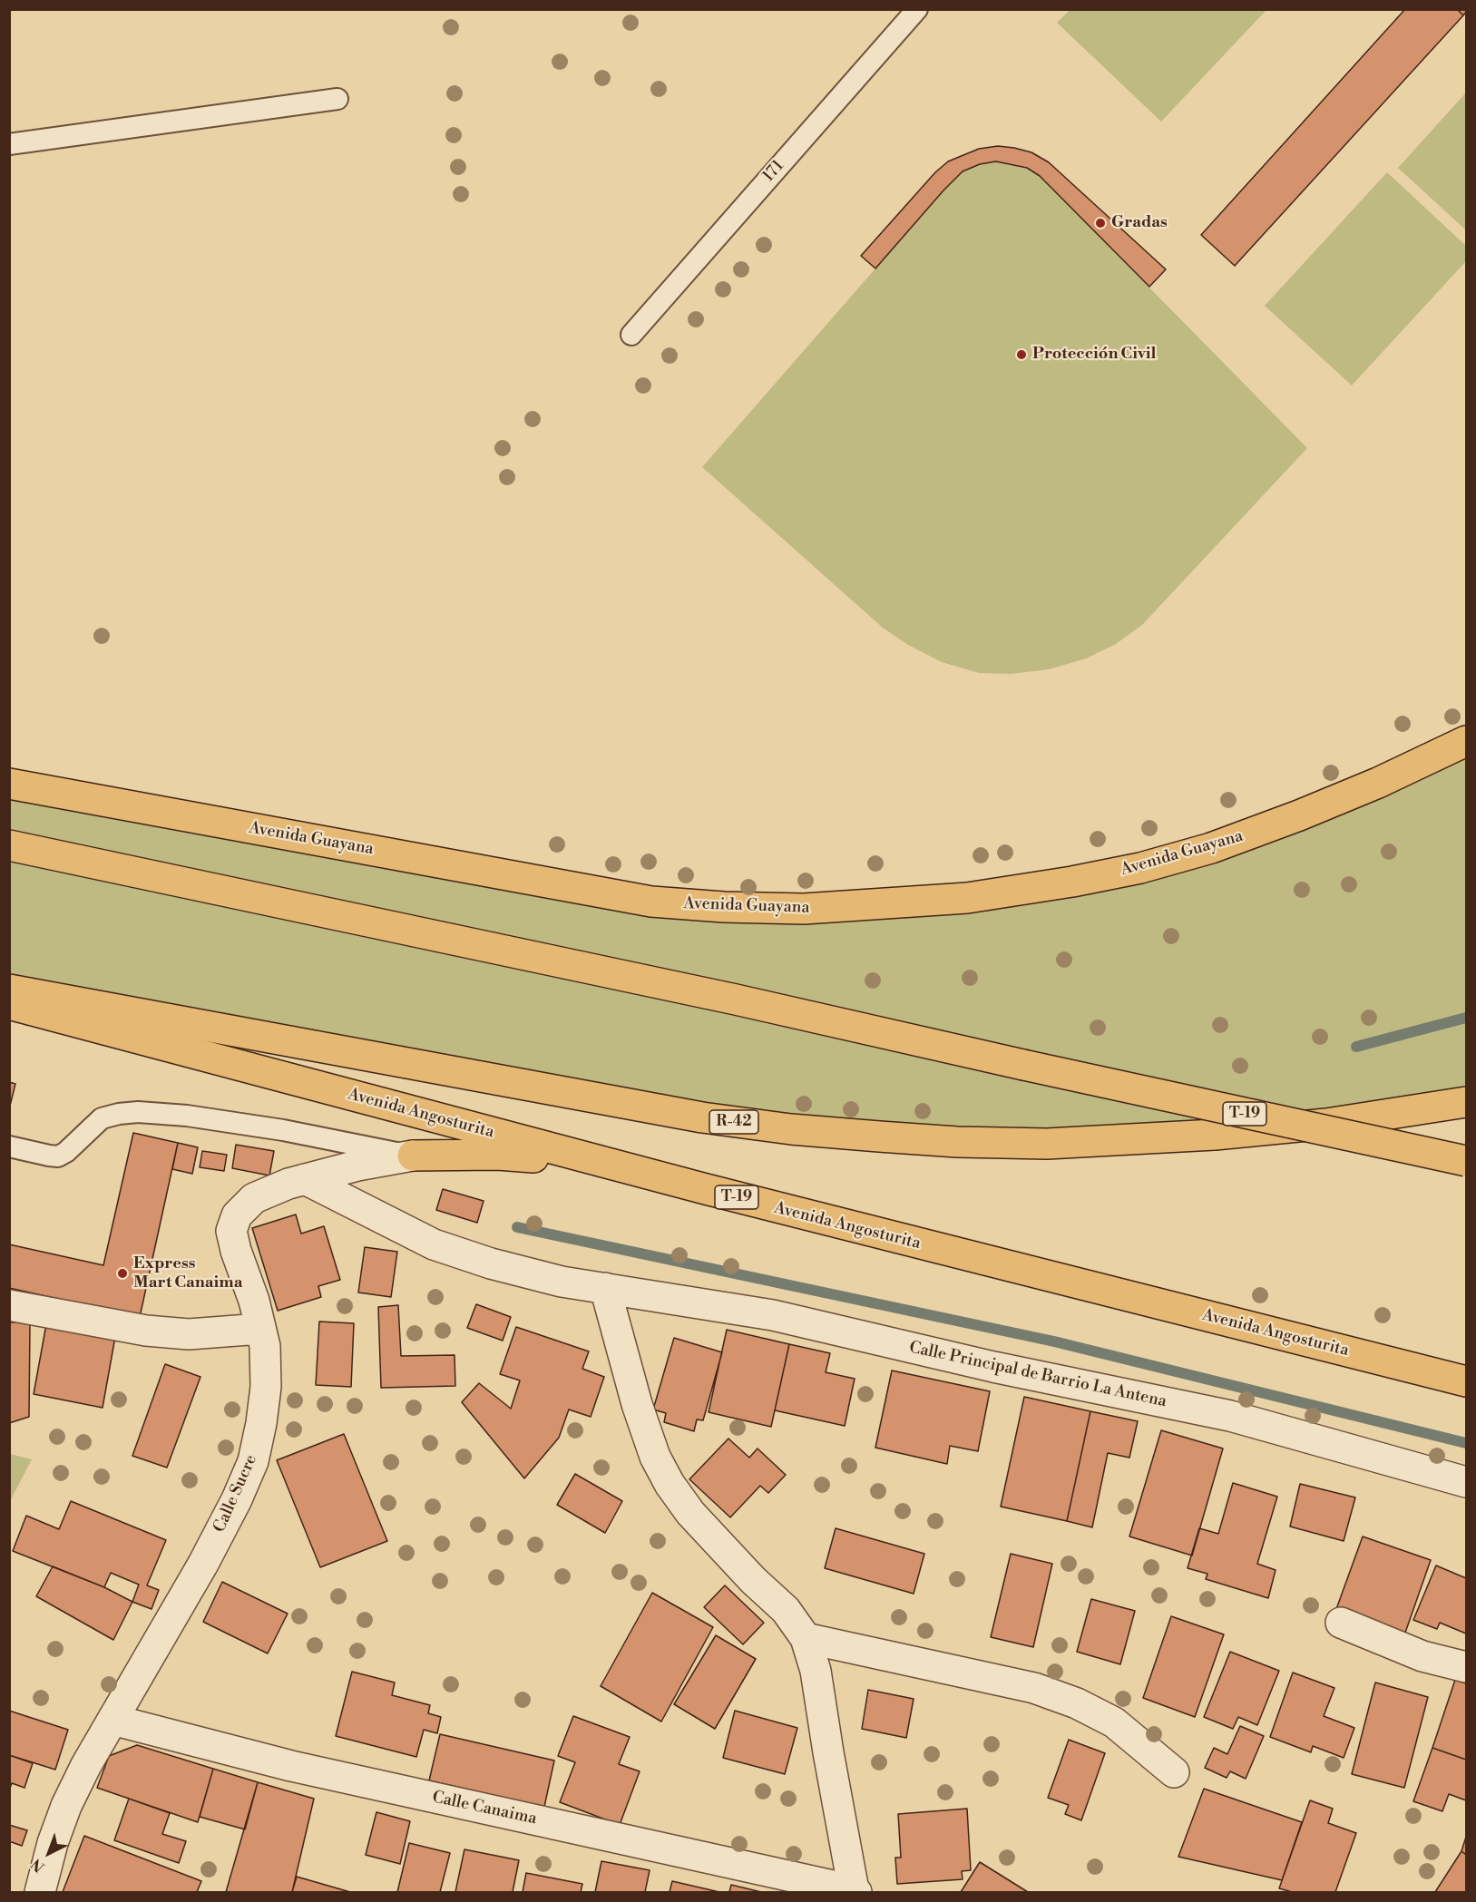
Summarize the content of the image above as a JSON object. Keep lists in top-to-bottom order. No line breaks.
{"streets":{"main road":["Avenida Guayana","Avenida Angosturita","T-19","R-42"],"street":["Calle Principal de Barrio La Antena","Calle Sucre","Calle Canaima"],"lane":["171"]},"crossings":[["Avenida Angosturita","T-19"],["T-19","Calle Sucre"],["Calle Principal de Barrio La Antena","Calle Sucre"],["Calle Sucre","Calle Canaima"]],"places":["Gradas","Protección Civil","Express Mart Canaima"],"north":"bottom left"}
